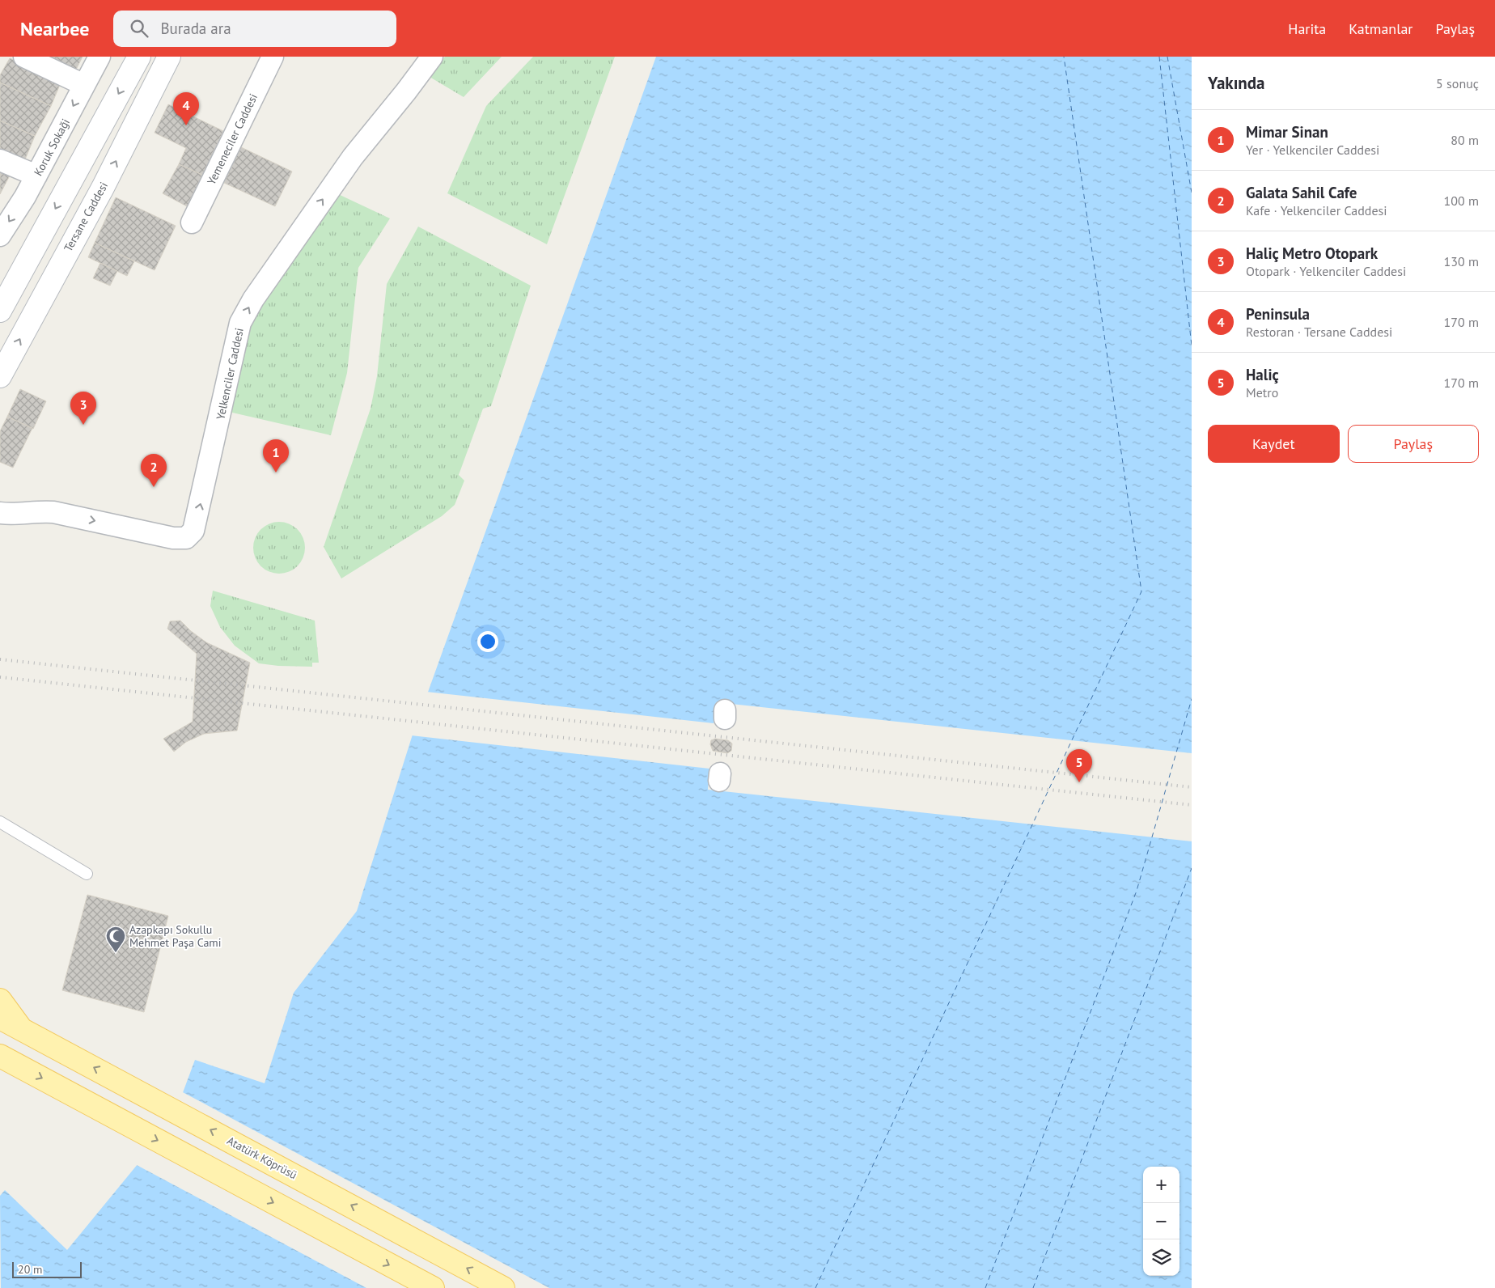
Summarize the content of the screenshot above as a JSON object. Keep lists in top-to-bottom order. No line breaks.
{"streets":{"main road":["Tersane Caddesi","Atatürk Köprüsü"],"street":["Yemeneciler Caddesi","Koruk Sokaği","Yelkenciler Caddesi"]},"one_way":["Koruk Sokaği","Yelkenciler Caddesi"],"places":{"mosque":["Azapkapı Sokullu Mehmet Paşa Cami"]},"scale_bar":"20 m","page":{"header":"Nearbee","search":"Burada ara","nav":["Harita","Katmanlar","Paylaş"],"heading":["Yakında","5 sonuç"],"pins":["4","3","1","2","5"],"list":[{"mark":"1","name":"Mimar Sinan","note":"Yer · Yelkenciler Caddesi","value":"80 m"},{"mark":"2","name":"Galata Sahil Cafe","note":"Kafe · Yelkenciler Caddesi","value":"100 m"},{"mark":"3","name":"Haliç Metro Otopark","note":"Otopark · Yelkenciler Caddesi","value":"130 m"},{"mark":"4","name":"Peninsula","note":"Restoran · Tersane Caddesi","value":"170 m"},{"mark":"5","name":"Haliç","note":"Metro","value":"170 m"}],"buttons":["Kaydet","Paylaş"],"map_buttons":["+","−"],"scale":"20 m"}}
